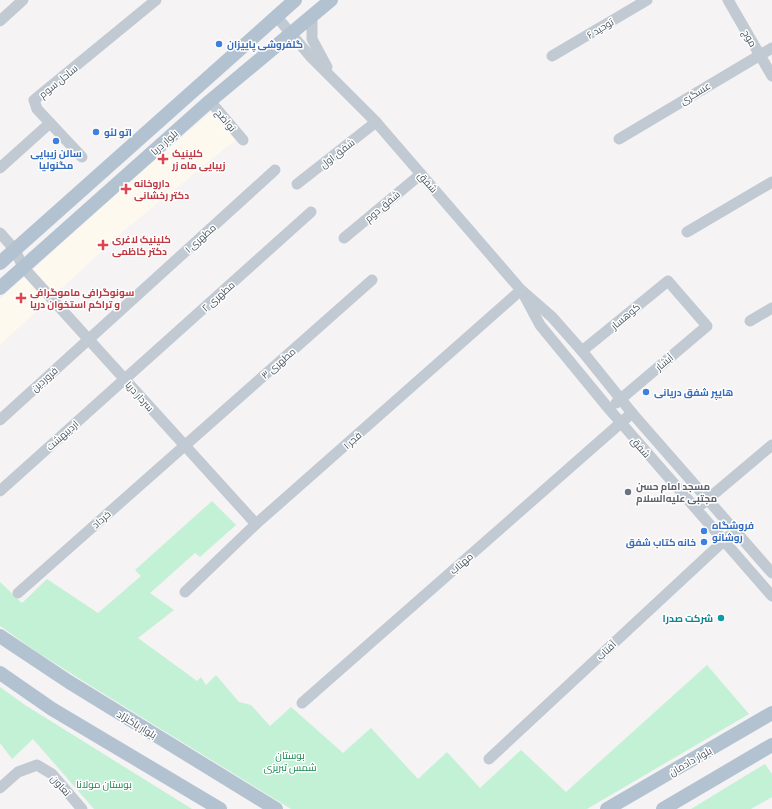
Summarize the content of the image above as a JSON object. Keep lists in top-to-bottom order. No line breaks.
{"streets":{"main road":["بلوار دریا","بلوار پاکنژاد","بلوار دادمان"],"street":["توحید ۶","موج","ساحل سوم","عسگری","تواضح","شفق اول","شفق","شفق دوم","مطهری ۱","مطهری ۲","کوهسار","آبشار","مطهری ۳","فروردین","سردار دریا","اردیبهشت","فجر ۱","خرداد","مهتاب","آفتاب","تعاون"]},"crossings":[["موج","عسگری"],["تواضح","بلوار دریا"],["بلوار دریا","شفق"],["بلوار دریا","سردار دریا"],["شفق اول","شفق"],["شفق","شفق دوم"],["شفق","کوهسار"],["شفق","آبشار"],["شفق","فجر ۱"],["شفق","مهتاب"],["شفق","آفتاب"],["مطهری ۱","فروردین"],["مطهری ۱","سردار دریا"],["مطهری ۲","سردار دریا"],["مطهری ۲","اردیبهشت"],["کوهسار","آبشار"],["مطهری ۳","سردار دریا"],["مطهری ۳","خرداد"],["فروردین","سردار دریا"],["سردار دریا","اردیبهشت"],["سردار دریا","فجر ۱"],["سردار دریا","خرداد"]],"parks":["بوستان شمس تبریزی","بوستان مولانا"],"places":{"other":["گلفروشی پاییزان","اتو لئو","سالن زیبایی مگنولیا","هایپر شفق دریانی","مسجد امام حسن مجتبی علیه‌السلام","فروشگاه روشانو","خانه کتاب شفق","شرکت صدرا"],"health":["کلینیک زیبایی ماه زر","داروخانه دکتر رخشانی","کلینیک لاغری دکتر کاظمی","سونوگرافی ماموگرافی و تراکم استخوان دریا"]}}
